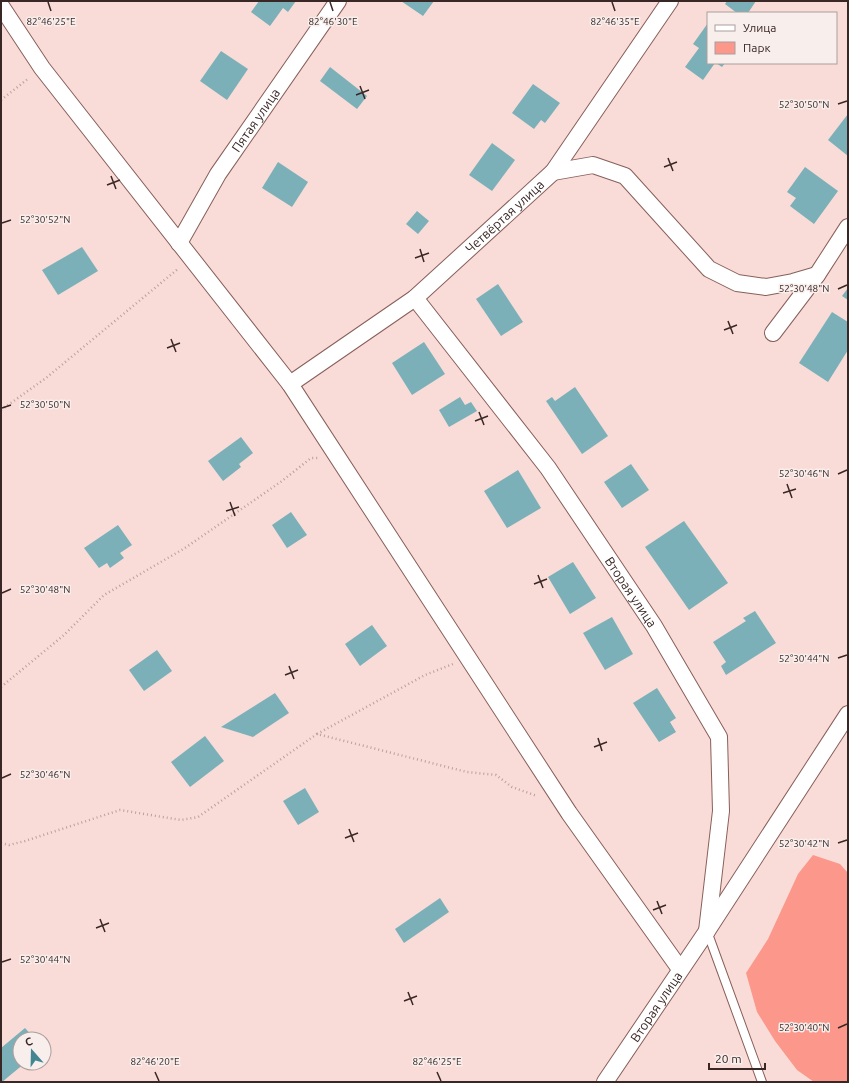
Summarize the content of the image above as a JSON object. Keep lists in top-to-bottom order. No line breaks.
{"streets":{"street":["Пятая улица","Четвёртая улица","Вторая улица"]},"crossings":[["Четвёртая улица","Вторая улица"]],"legend":["Улица","Парк"],"scale_bar":"20 m","north":"top","coordinates":["82°46'25\"E","82°46'30\"E","82°46'35\"E","52°30'50\"N","52°30'52\"N","52°30'48\"N","52°30'46\"N","52°30'44\"N","52°30'42\"N","52°30'40\"N","82°46'20\"E"]}
